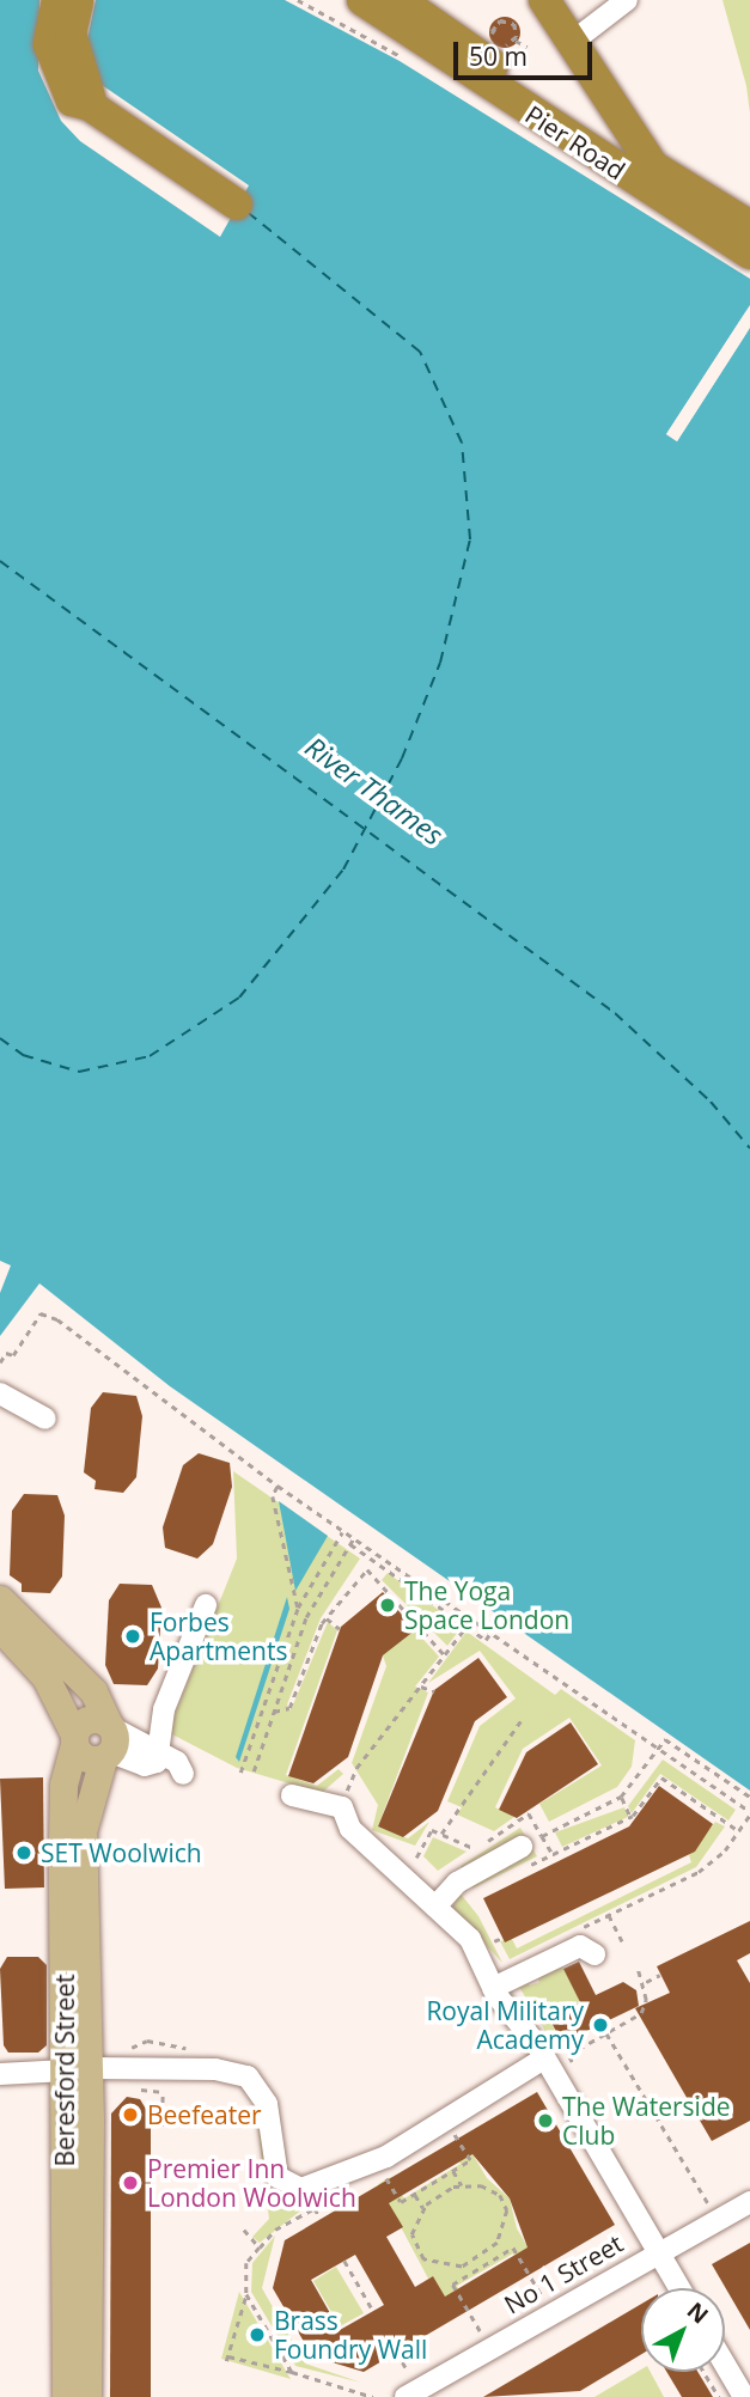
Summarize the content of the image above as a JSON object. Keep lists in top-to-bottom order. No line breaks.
{"streets":{"highway":["Pier Road"],"main road":["Beresford Street"],"street":["No 1 Street"]},"water":["River Thames"],"places":["The Yoga Space London","Forbes Apartments","SET Woolwich","Royal Military Academy","Beefeater","The Waterside Club","Premier Inn London Woolwich","Brass Foundry Wall"],"scale_bar":"50 m","north":"top right"}
